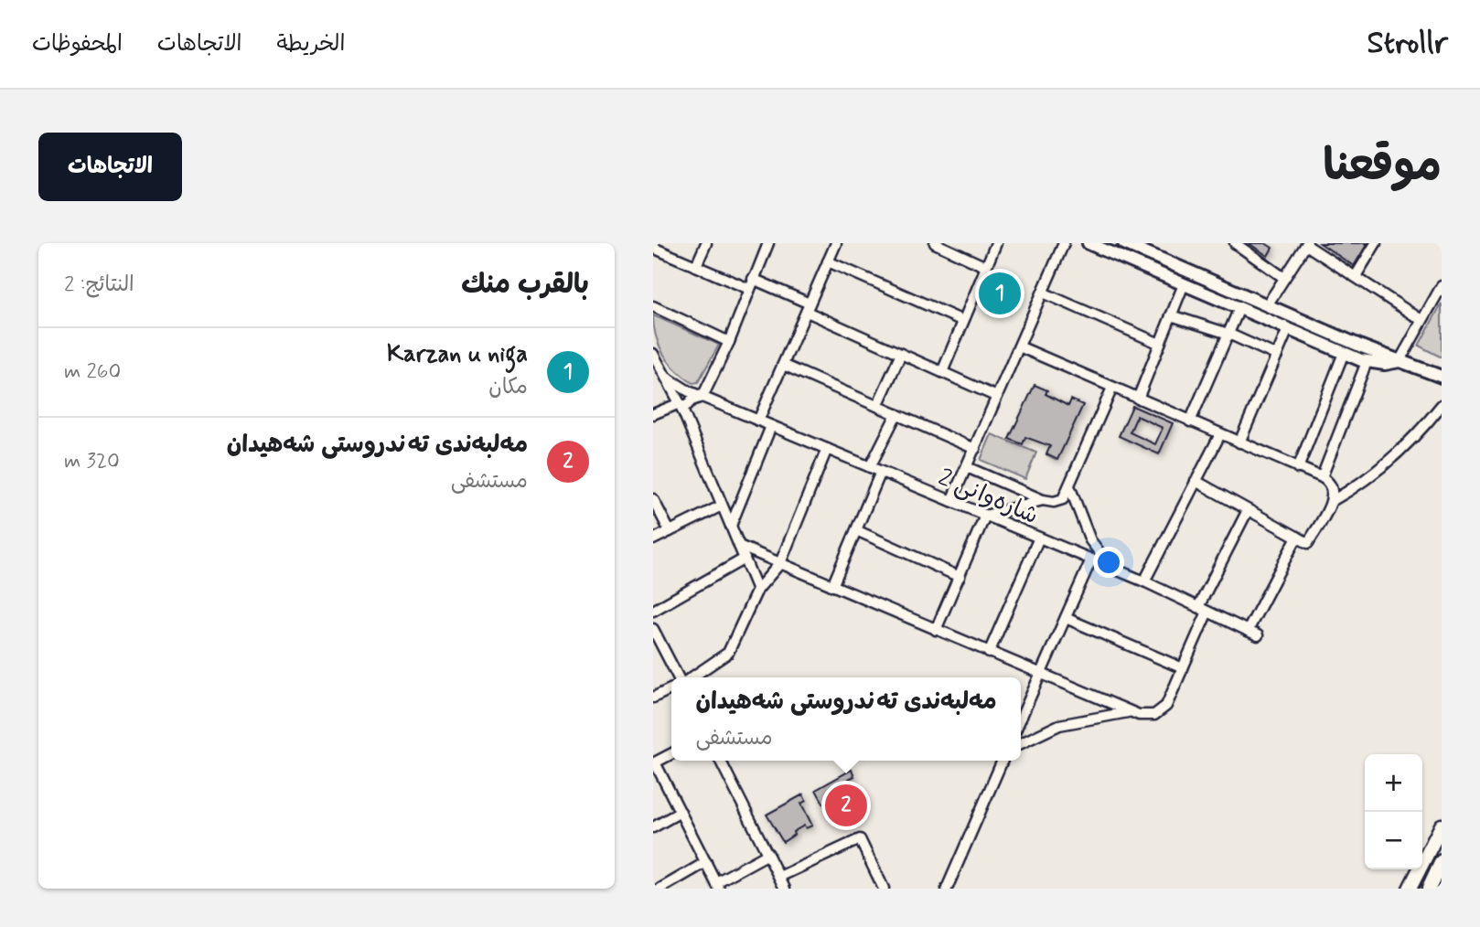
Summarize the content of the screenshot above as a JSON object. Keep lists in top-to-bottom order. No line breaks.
{"streets":{"street":["شارەوانی 2"]},"page":{"header":"Strollr","nav":["الخريطة","الاتجاهات","المحفوظات"],"title":"موقعنا","buttons":"الاتجاهات","heading":["بالقرب منك","النتائج: 2"],"pins":["1","2"],"list":[{"mark":"1","name":"Karzan u niga","note":"مكان","value":"260 m"},{"mark":"2","name":"مەلبەندی تەندروستی شەهیدان","note":"مستشفى","value":"320 m"}],"popup":["مەلبەندی تەندروستی شەهیدان","مستشفى"],"map_buttons":["+","−"]}}
